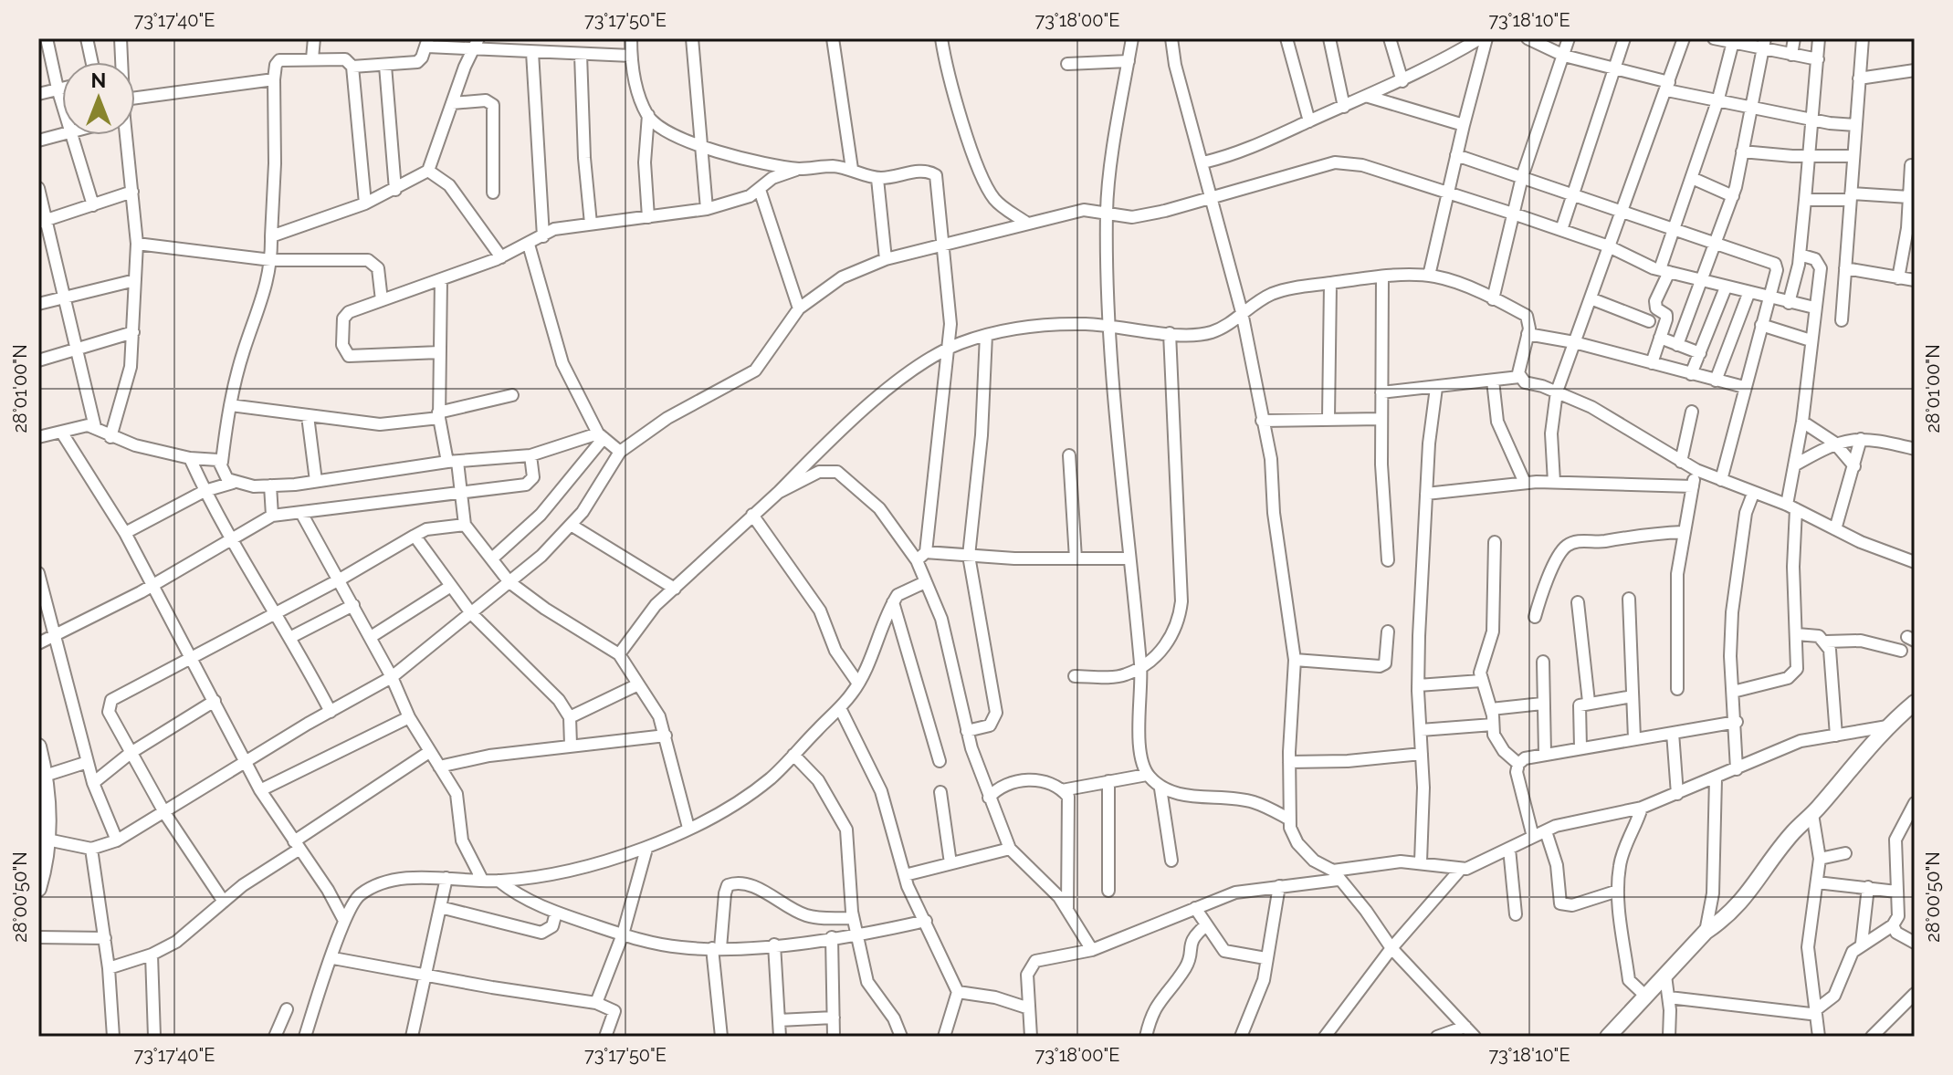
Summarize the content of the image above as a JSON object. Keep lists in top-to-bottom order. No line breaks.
{"north":"top","coordinates":["73°17'40\"E","73°17'50\"E","73°18'00\"E","73°18'10\"E","28°01'00\"N","28°00'50\"N"]}
